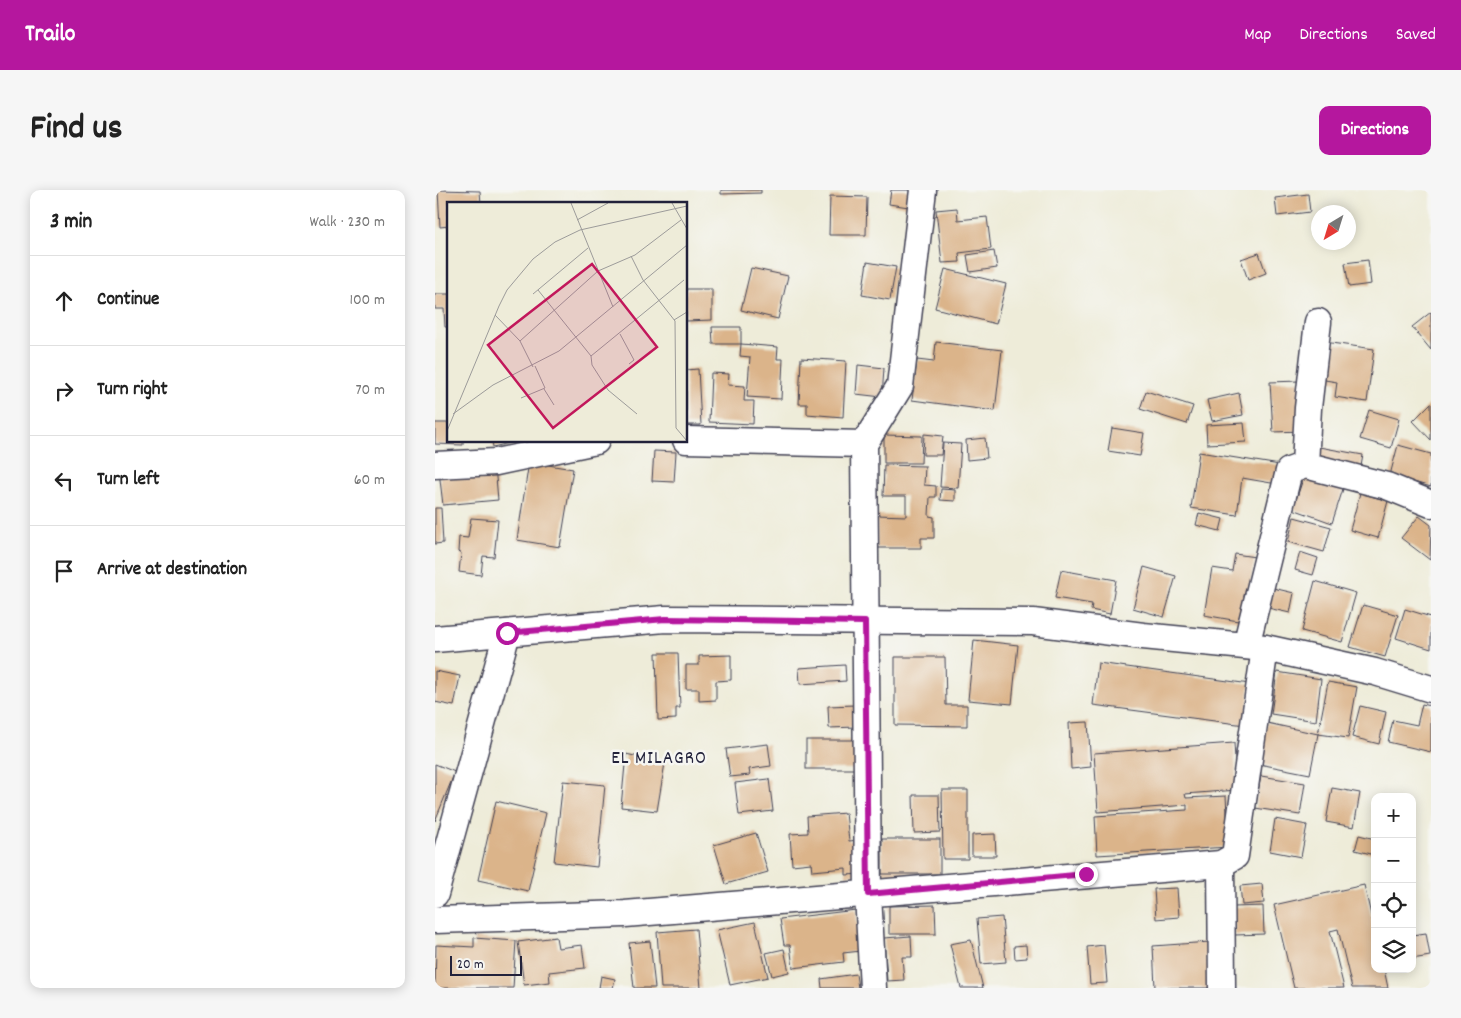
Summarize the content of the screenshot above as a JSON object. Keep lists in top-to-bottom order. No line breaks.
{"districts":["EL MILAGRO"],"scale_bar":"20 m","north":"bottom left","page":{"header":"Trailo","nav":["Map","Directions","Saved"],"title":"Find us","buttons":"Directions","heading":["3 min","Walk · 230 m"],"list":[["Continue","100 m"],["Turn right","70 m"],["Turn left","60 m"],"Arrive at destination"],"map_buttons":["+","−"],"scale":"20 m"}}
